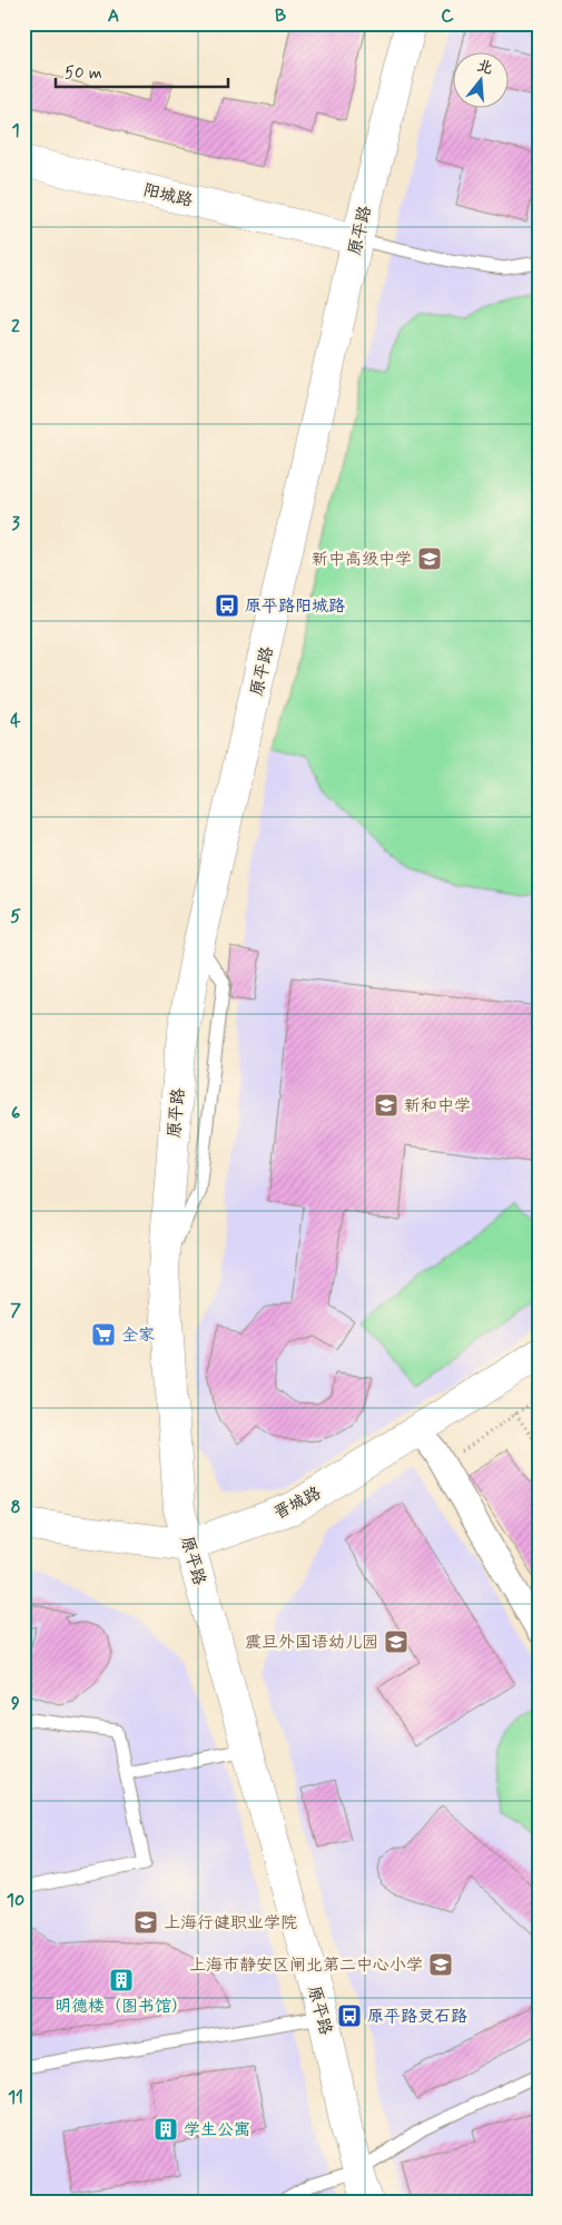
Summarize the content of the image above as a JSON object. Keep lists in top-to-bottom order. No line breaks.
{"streets":{"street":["阳城路","原平路","晋城路"]},"crossings":[["阳城路","原平路"],["原平路","晋城路"]],"places":{"school or university":["新中高级中学","新和中学","震旦外国语幼儿园","上海行健职业学院","上海市静安区闸北第二中心小学"],"bus stop":["原平路阳城路","原平路灵石路"],"supermarket":["全家"],"building":["明德楼（图书馆）","学生公寓"]},"scale_bar":"50 m","north":"top","grid":{"columns":["A","B","C"],"rows":["1","2","3","4","5","6","7","8","9","10","11"]}}
